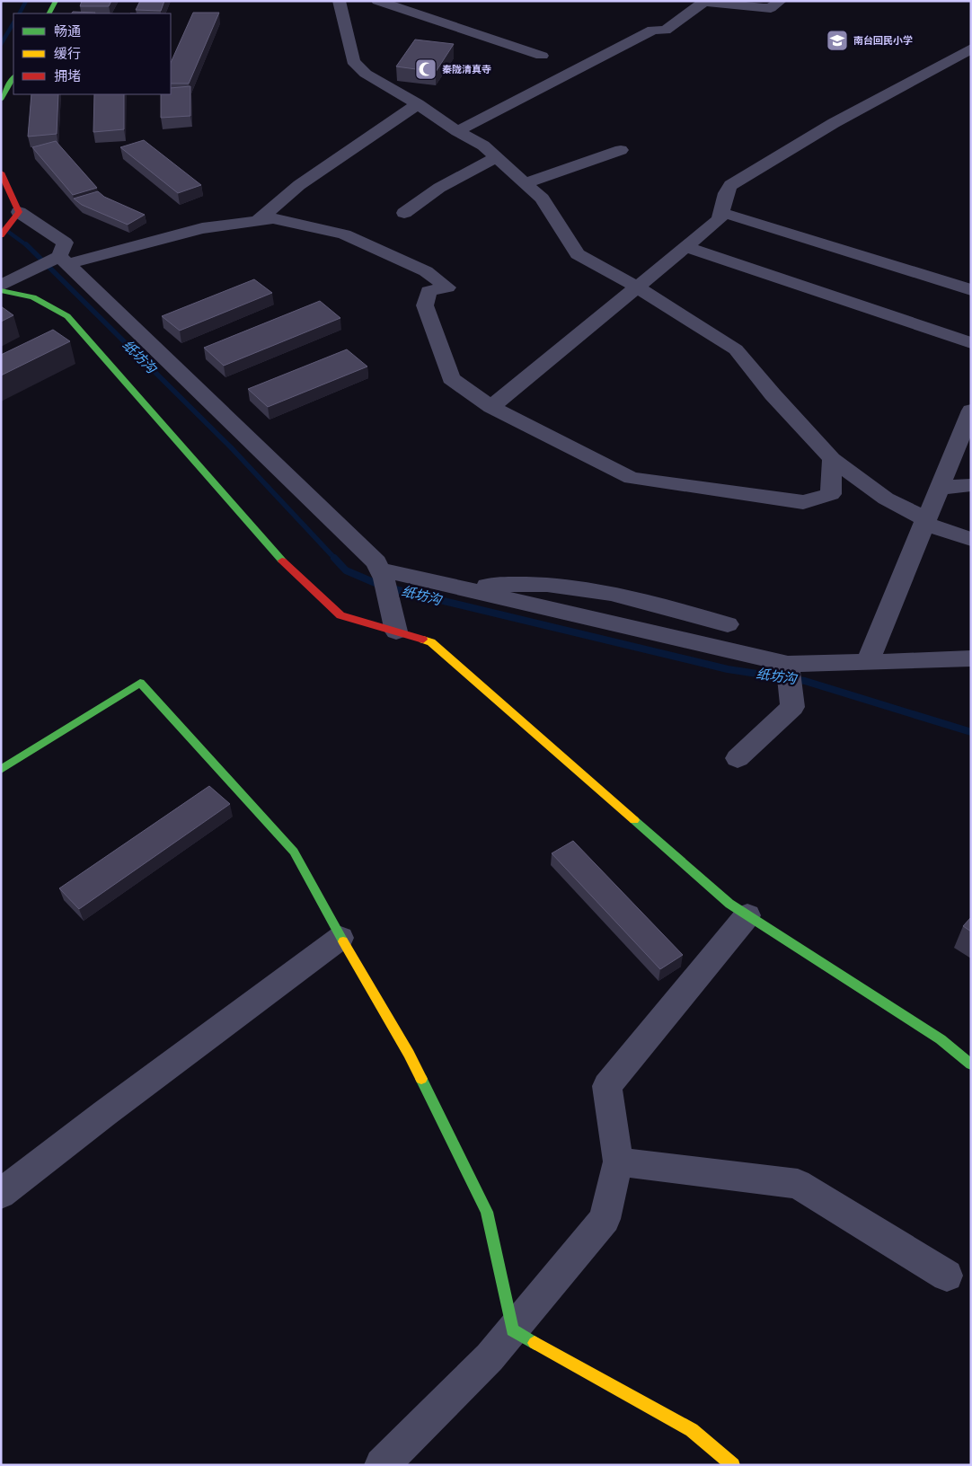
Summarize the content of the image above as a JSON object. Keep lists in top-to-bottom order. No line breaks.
{"water":["纸坊沟"],"places":{"school or university":["南台回民小学"],"mosque":["秦陇清真寺"]},"legend":["畅通","缓行","拥堵"]}
